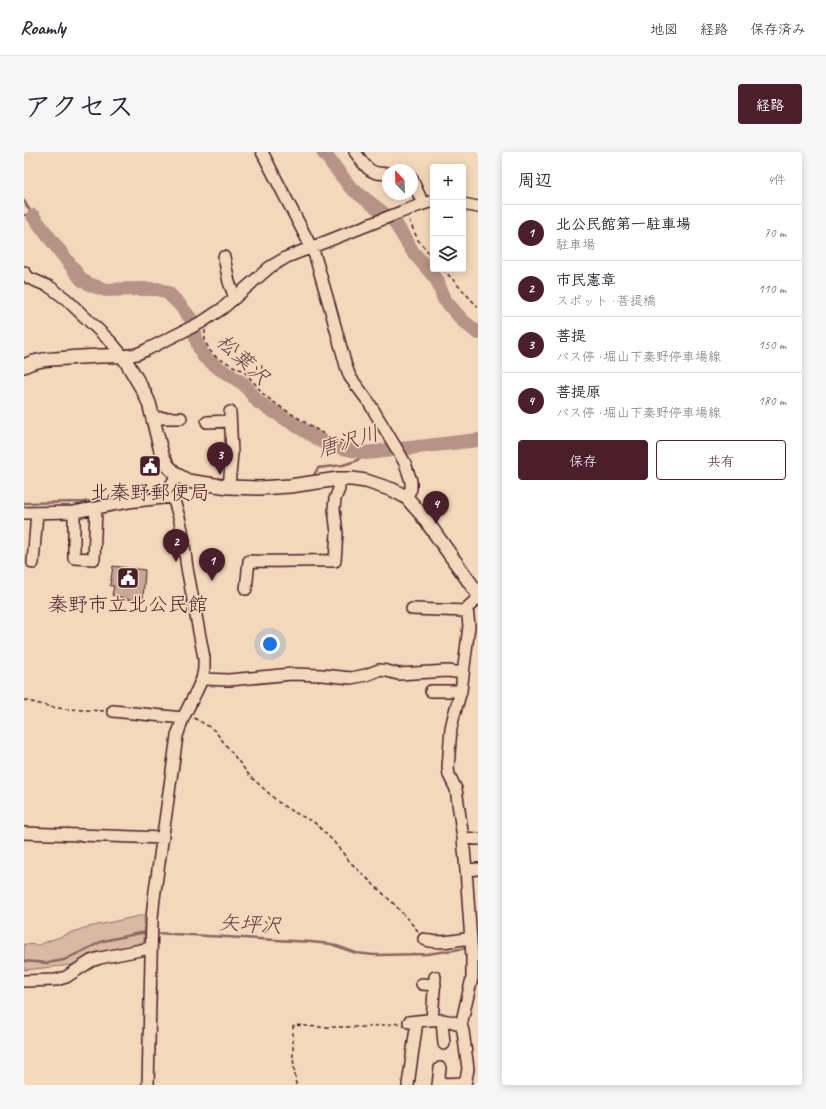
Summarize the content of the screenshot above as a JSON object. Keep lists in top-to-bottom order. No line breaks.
{"water":["松葉沢","唐沢川","矢坪沢"],"places":{"public building":["北秦野郵便局","秦野市立北公民館"]},"north":"top left","page":{"header":"Roamly","nav":["地図","経路","保存済み"],"title":"アクセス","buttons":["経路",["保存","共有"]],"heading":["周辺","4件"],"map_buttons":["+","−"],"list":[{"mark":"1","name":"北公民館第一駐車場","note":"駐車場","value":"70 m"},{"mark":"2","name":"市民憲章","note":"スポット · 菩提橋","value":"110 m"},{"mark":"3","name":"菩提","note":"バス停 · 堀山下秦野停車場線","value":"150 m"},{"mark":"4","name":"菩提原","note":"バス停 · 堀山下秦野停車場線","value":"180 m"}],"pins":["3","4","2","1"]}}
